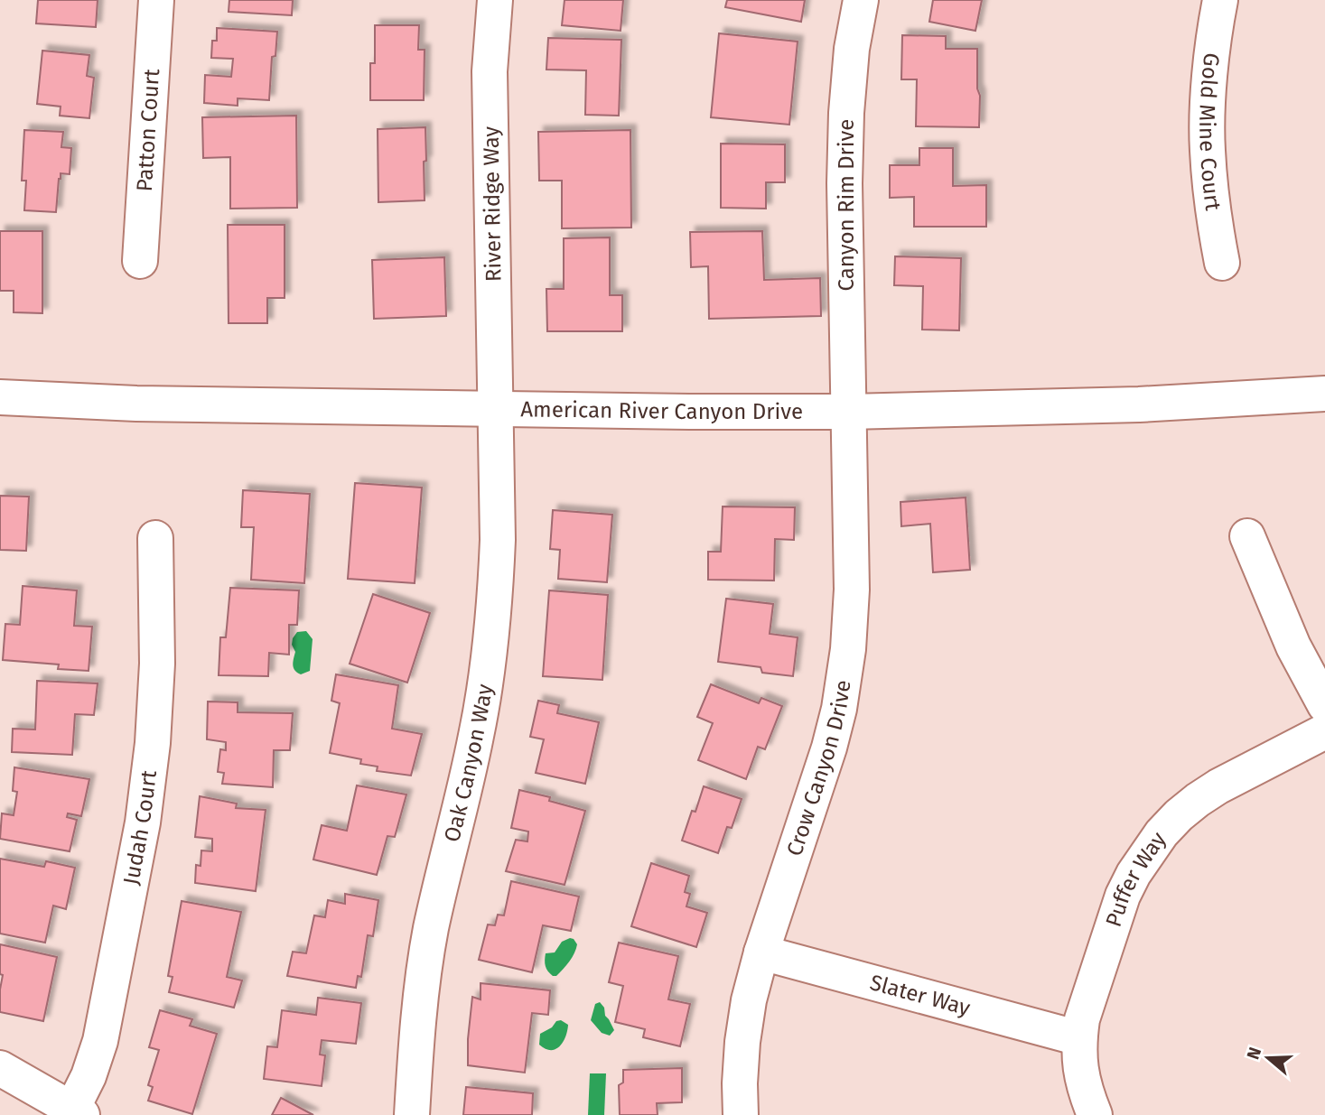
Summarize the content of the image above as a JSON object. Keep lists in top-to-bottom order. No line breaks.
{"streets":{"street":["Patton Court","Gold Mine Court","River Ridge Way","Canyon Rim Drive","American River Canyon Drive","Oak Canyon Way","Crow Canyon Drive","Judah Court","Puffer Way","Slater Way"]},"crossings":[["River Ridge Way","American River Canyon Drive"],["River Ridge Way","Oak Canyon Way"],["Canyon Rim Drive","American River Canyon Drive"],["Canyon Rim Drive","Crow Canyon Drive"],["American River Canyon Drive","Oak Canyon Way"],["American River Canyon Drive","Crow Canyon Drive"],["Crow Canyon Drive","Slater Way"],["Puffer Way","Slater Way"]],"north":"left"}
